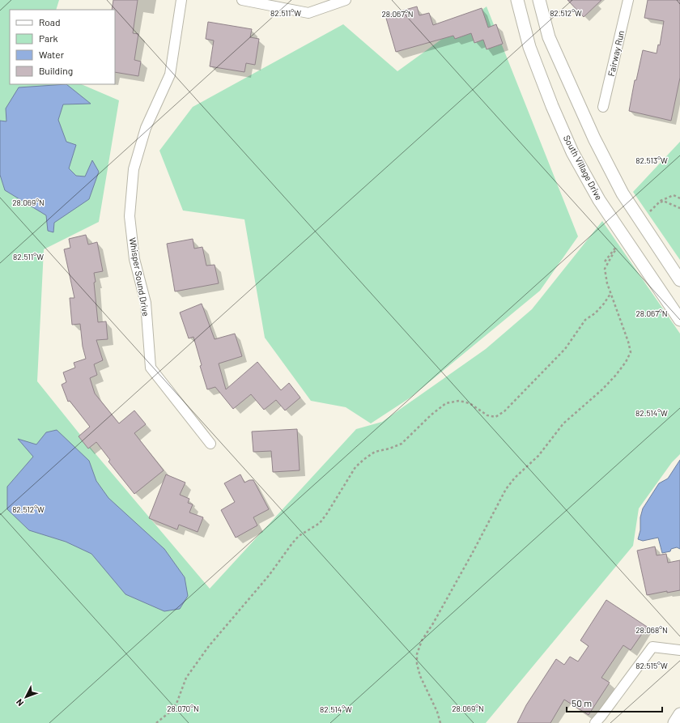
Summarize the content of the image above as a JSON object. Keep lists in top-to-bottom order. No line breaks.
{"streets":{"street":["Fairway Run","South Village Drive","Whisper Sound Drive"]},"legend":["Road","Park","Water","Building"],"scale_bar":"50 m","north":"bottom left","coordinates":["82.511°W","82.512°W","28.067°N","82.513°W","28.069°N","82.514°W","28.068°N","82.515°W","28.070°N"]}
